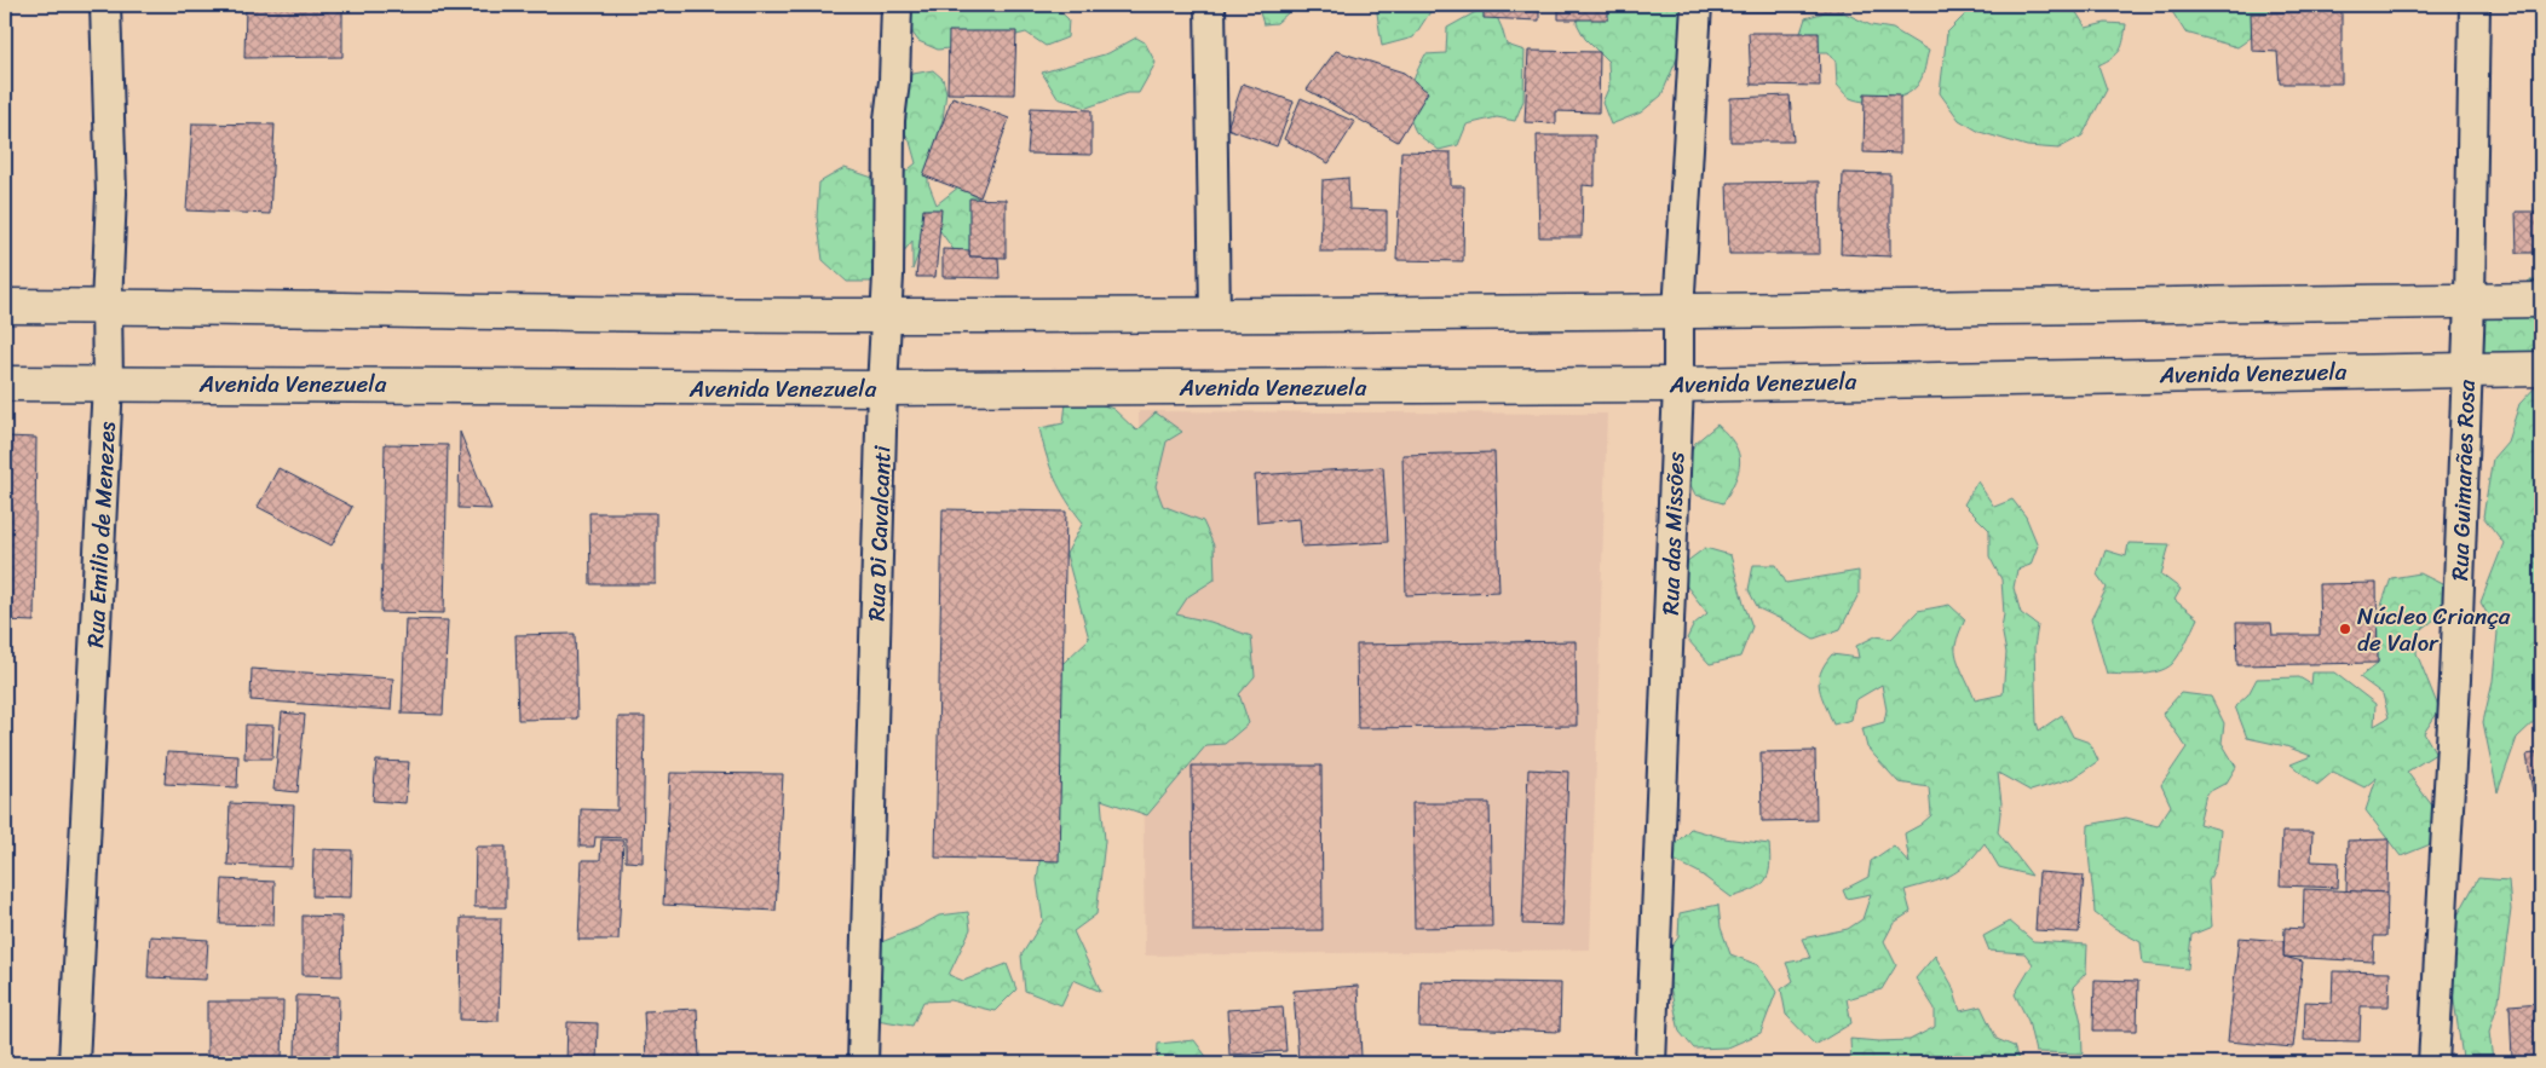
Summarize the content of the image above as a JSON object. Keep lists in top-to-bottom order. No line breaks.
{"streets":{"main road":["Avenida Venezuela"],"street":["Rua Guimarães Rosa","Rua Di Cavalcanti","Rua das Missões","Rua Emilio de Menezes"]},"crossings":[["Avenida Venezuela","Rua Guimarães Rosa"],["Avenida Venezuela","Rua Di Cavalcanti"],["Avenida Venezuela","Rua das Missões"],["Avenida Venezuela","Rua Emilio de Menezes"]],"places":["Núcleo Criança de Valor"]}
